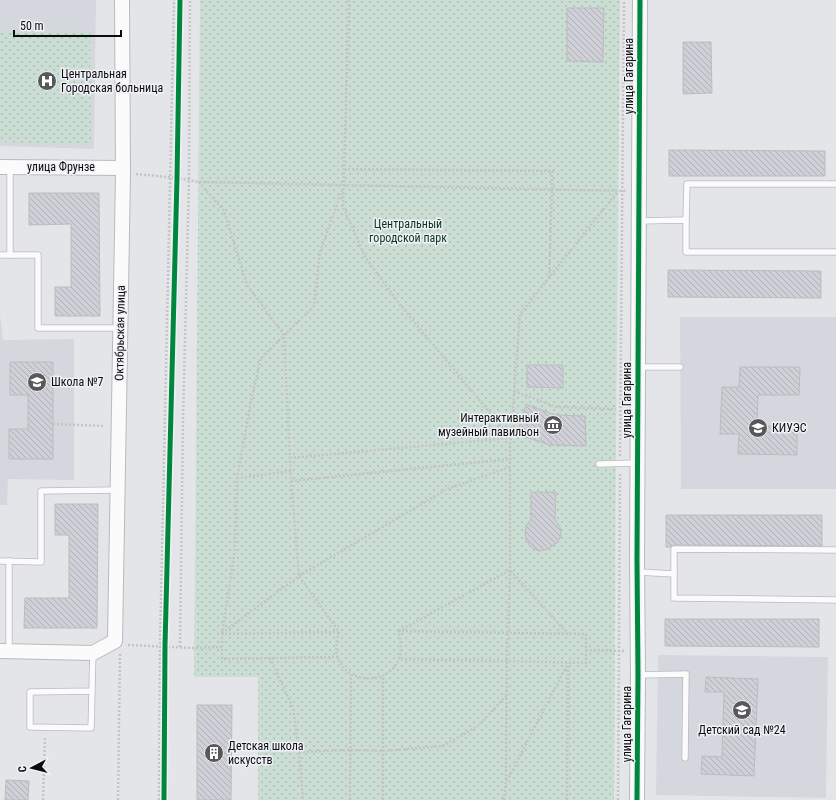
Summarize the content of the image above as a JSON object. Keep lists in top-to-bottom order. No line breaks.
{"streets":{"street":["улица Гагарина","улица Фрунзе","Октябрьская улица"]},"crossings":[["улица Фрунзе","Октябрьская улица"]],"parks":["Центральный городской парк"],"places":{"hospital":["Центральная Городская больница"],"school or university":["Школа №7","КИУЭС","Детский сад №24"],"museum":["Интерактивный музейный павильон"],"building":["Детская школа искусств"]},"scale_bar":"50 m","north":"left"}
